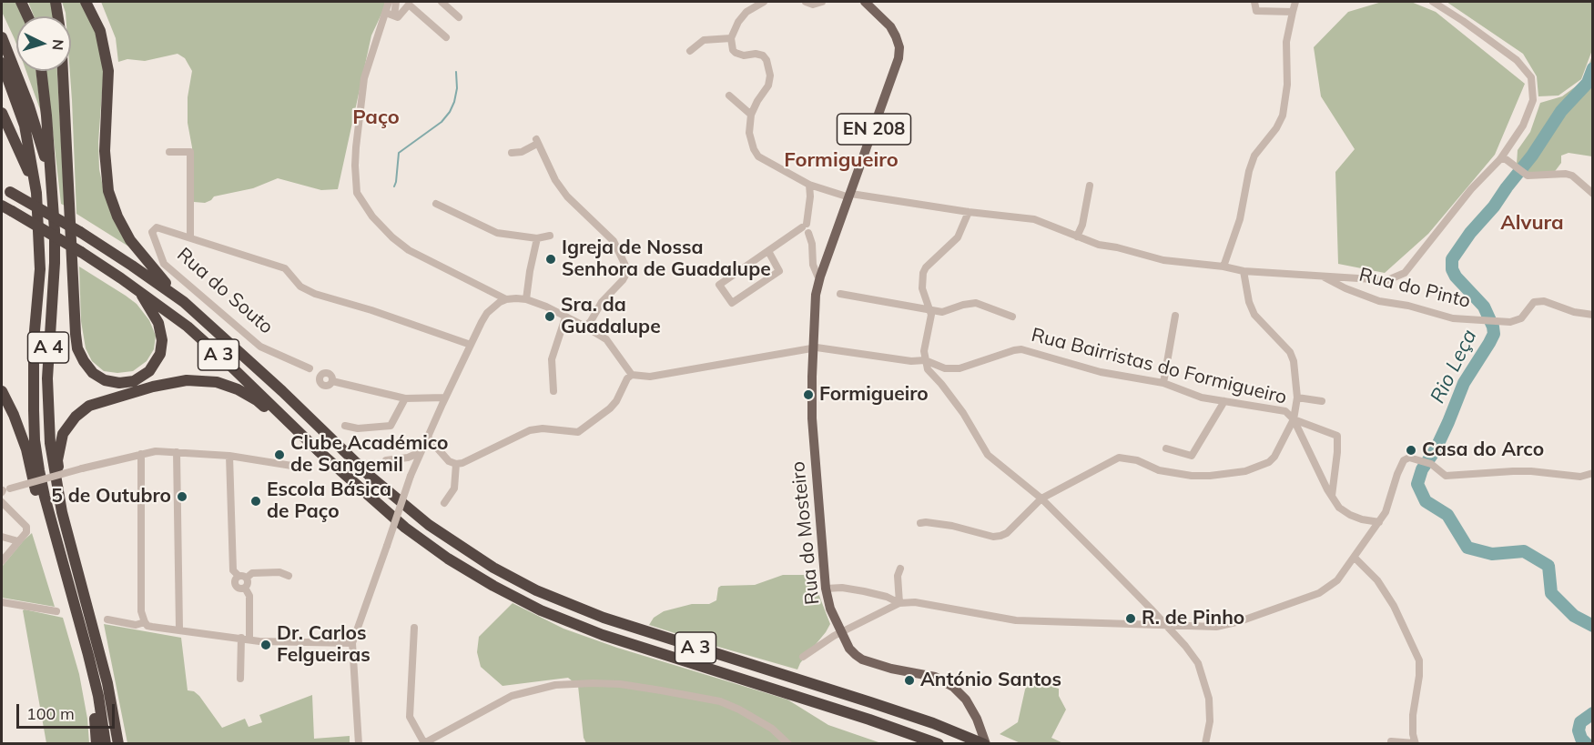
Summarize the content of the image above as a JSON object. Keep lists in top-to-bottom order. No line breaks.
{"streets":{"highway":["A 4","A 3"],"main road":["EN 208","Rua do Mosteiro"],"street":["Rua do Pinto","Rua do Souto","Rua Bairristas do Formigueiro"]},"crossings":[["EN 208","Rua do Mosteiro"],["A 3","Rua do Mosteiro"],["Rua Bairristas do Formigueiro","Rua do Mosteiro"]],"districts":["Paço","Formigueiro","Alvura"],"water":["Rio Leça"],"places":["Igreja de Nossa Senhora de Guadalupe","Sra. da Guadalupe","Formigueiro","Casa do Arco","Clube Académico de Sangemil","5 de Outubro","Escola Básica de Paço","R. de Pinho","Dr. Carlos Felgueiras","António Santos"],"scale_bar":"100 m","north":"right"}
